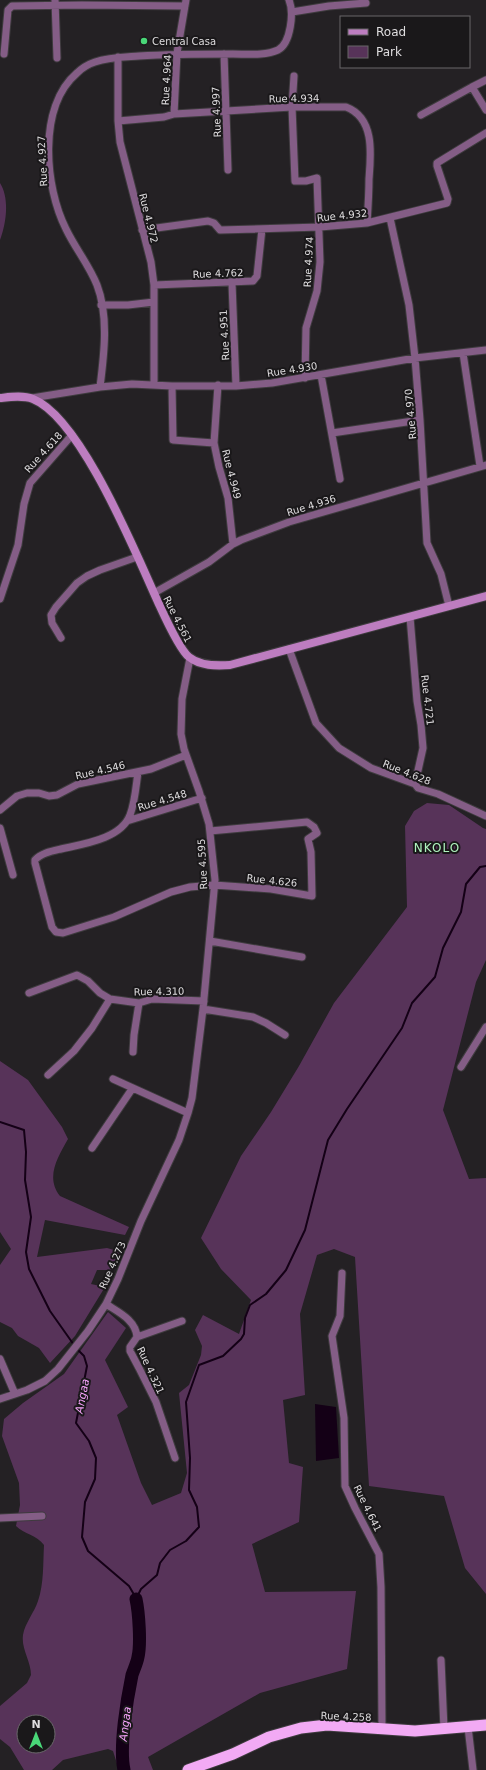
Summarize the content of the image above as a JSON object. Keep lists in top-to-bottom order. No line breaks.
{"streets":{"highway":["Rue 4.258"],"main road":["Rue 4.561"],"street":["Rue 4.964","Rue 4.934","Rue 4.997","Rue 4.927","Rue 4.932","Rue 4.972","Rue 4.974","Rue 4.762","Rue 4.951","Rue 4.930","Rue 4.970","Rue 4.618","Rue 4.949","Rue 4.936","Rue 4.721","Rue 4.546","Rue 4.628","Rue 4.548","Rue 4.595","Rue 4.626","Rue 4.310","Rue 4.273","Rue 4.321","Rue 4.641"]},"crossings":[["Rue 4.964","Rue 4.934"],["Rue 4.964","Rue 4.927"],["Rue 4.934","Rue 4.997"],["Rue 4.934","Rue 4.932"],["Rue 4.934","Rue 4.972"],["Rue 4.934","Rue 4.974"],["Rue 4.997","Rue 4.927"],["Rue 4.927","Rue 4.972"],["Rue 4.927","Rue 4.930"],["Rue 4.932","Rue 4.972"],["Rue 4.932","Rue 4.974"],["Rue 4.932","Rue 4.762"],["Rue 4.932","Rue 4.970"],["Rue 4.972","Rue 4.762"],["Rue 4.972","Rue 4.930"],["Rue 4.974","Rue 4.930"],["Rue 4.762","Rue 4.951"],["Rue 4.951","Rue 4.930"],["Rue 4.930","Rue 4.970"],["Rue 4.930","Rue 4.949"],["Rue 4.970","Rue 4.936"],["Rue 4.618","Rue 4.561"],["Rue 4.949","Rue 4.936"],["Rue 4.936","Rue 4.561"],["Rue 4.561","Rue 4.595"],["Rue 4.721","Rue 4.628"],["Rue 4.546","Rue 4.595"],["Rue 4.548","Rue 4.595"],["Rue 4.548","Rue 4.626"],["Rue 4.595","Rue 4.626"],["Rue 4.595","Rue 4.310"],["Rue 4.595","Rue 4.273"],["Rue 4.273","Rue 4.321"],["Rue 4.641","Rue 4.258"]],"districts":["NKOLO"],"water":["Angaa"],"places":["Central Casa"],"legend":["Road","Park"],"north":"top"}
